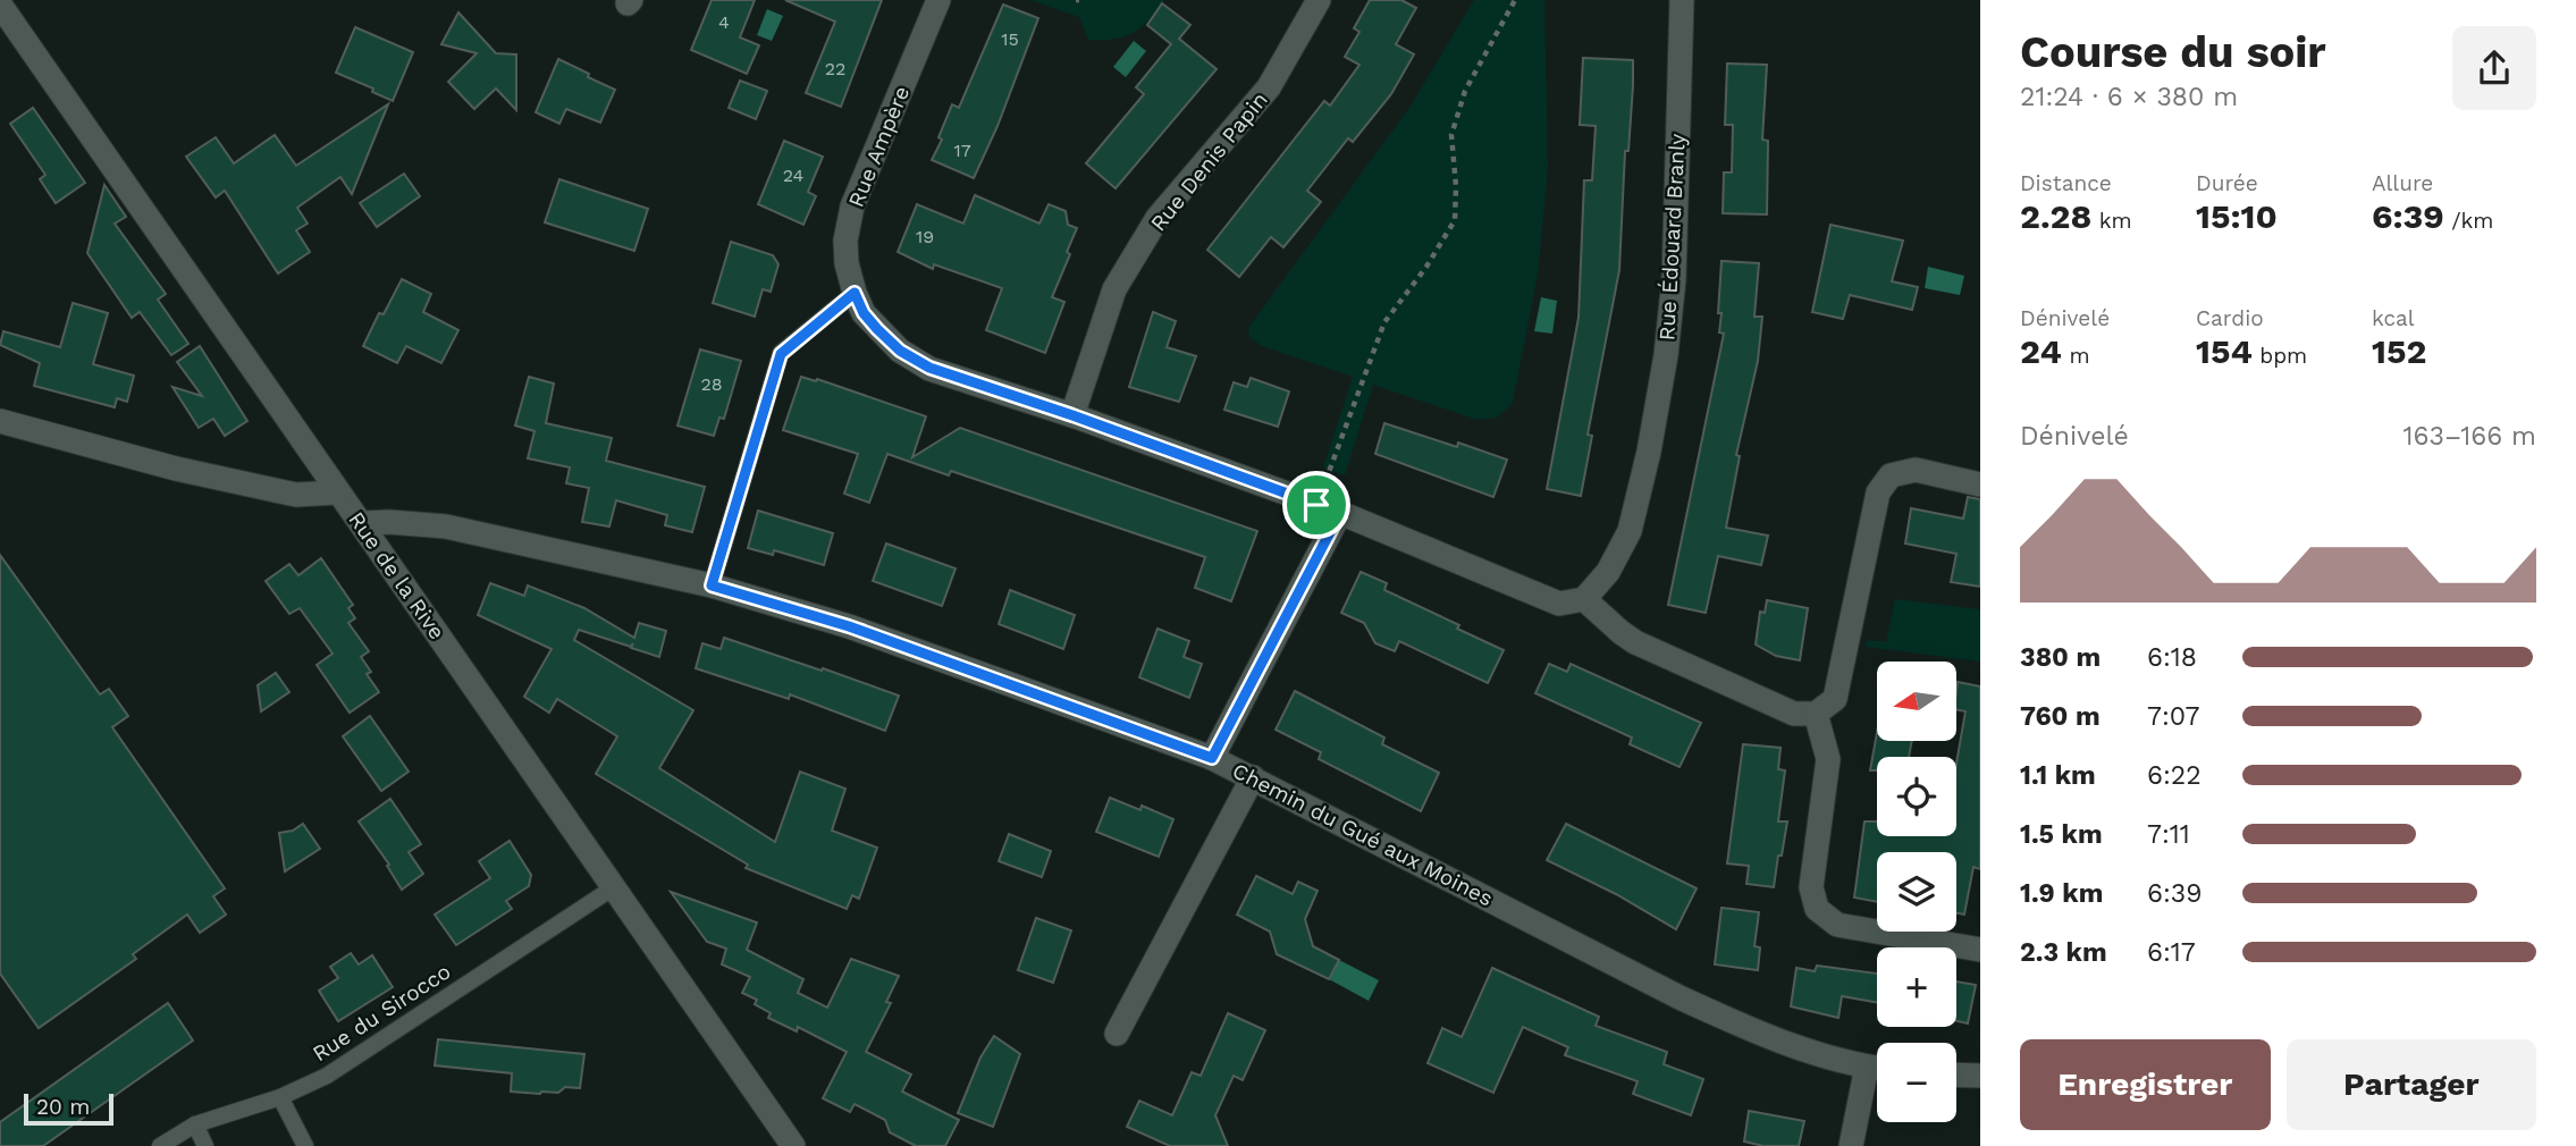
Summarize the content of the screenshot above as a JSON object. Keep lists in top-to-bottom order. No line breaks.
{"streets":{"street":["Rue Ampère","Rue Denis Papin","Rue Édouard Branly","Rue de la Rive","Chemin du Gué aux Moines"],"lane":["Rue du Sirocco"]},"crossings":[["Rue Ampère","Rue Denis Papin"],["Rue Ampère","Rue Édouard Branly"],["Rue de la Rive","Chemin du Gué aux Moines"],["Rue de la Rive","Rue du Sirocco"]],"house_numbers":["4","15","22","17","24","19","28"],"scale_bar":"20 m","north":"left","page":{"heading":["Course du soir","21:24 · 6 × 380 m"],"stats":[["Distance","2.28 km"],["Durée","15:10"],["Allure","6:39 /km"],["Dénivelé","24 m"],["Cardio","154 bpm"],["kcal","152"]],"chart":["Dénivelé","163–166 m"],"list":[{"name":"380 m","note":"6:18"},{"name":"760 m","note":"7:07"},{"name":"1.1 km","note":"6:22"},{"name":"1.5 km","note":"7:11"},{"name":"1.9 km","note":"6:39"},{"name":"2.3 km","note":"6:17"}],"map_buttons":["+","−"],"buttons":["Enregistrer","Partager"],"scale":"20 m"}}
